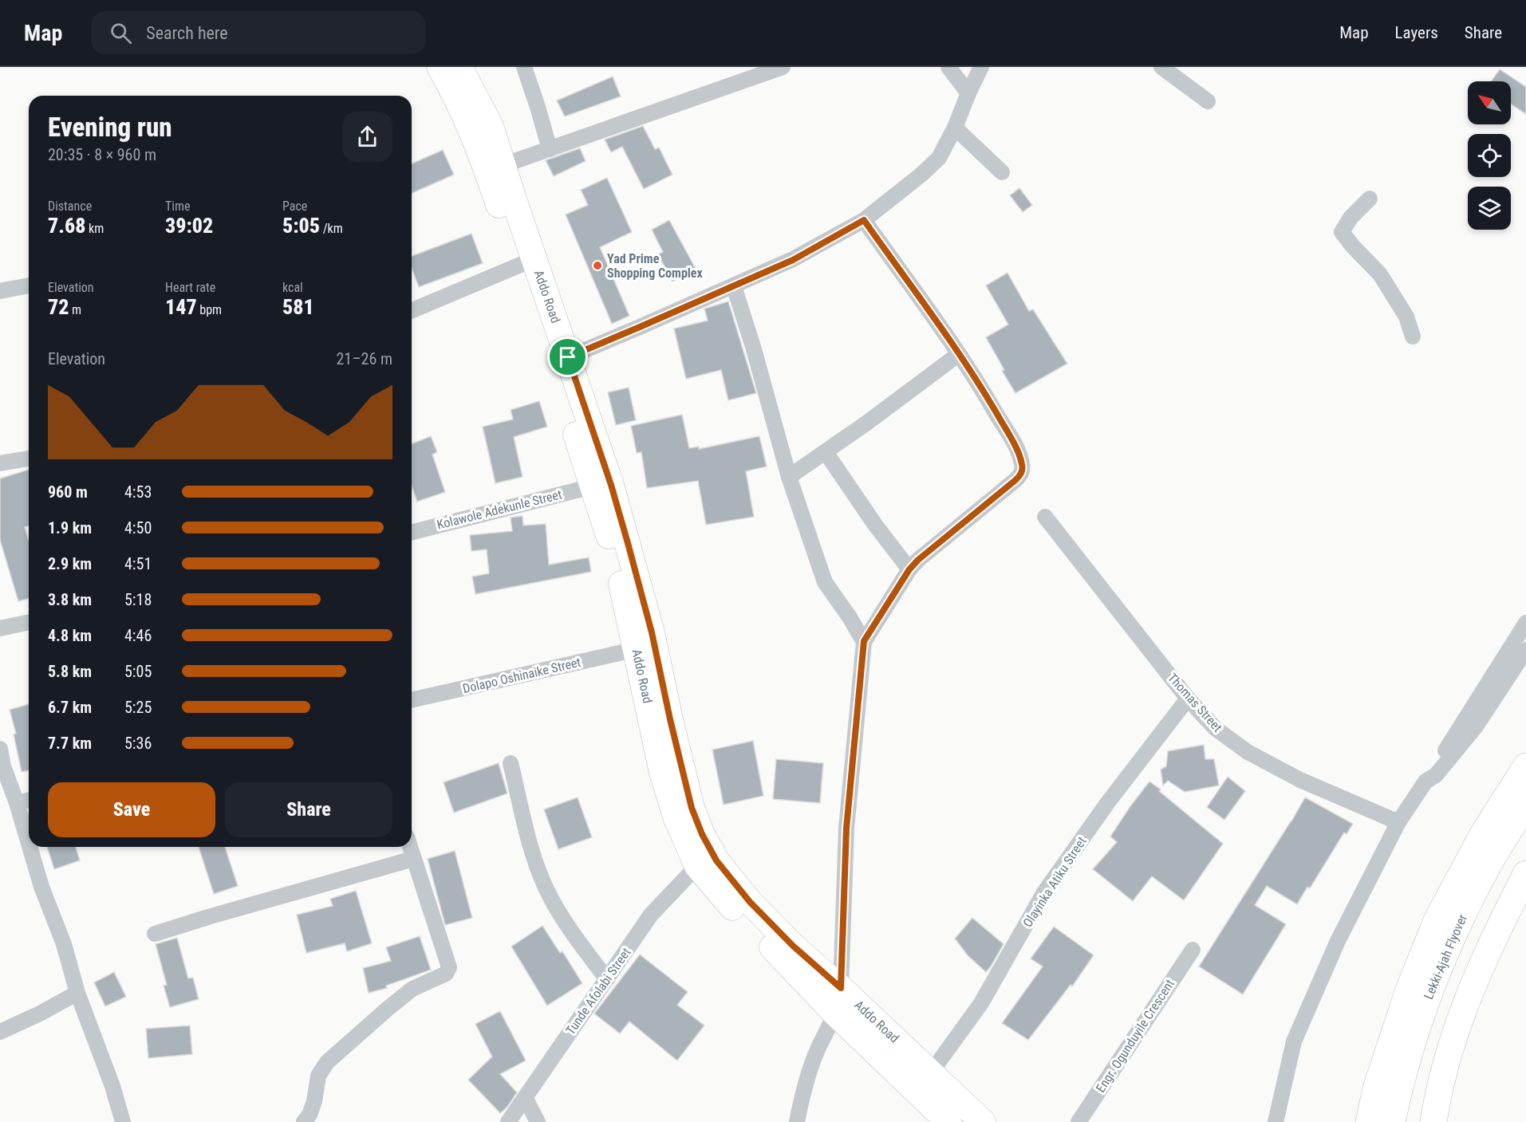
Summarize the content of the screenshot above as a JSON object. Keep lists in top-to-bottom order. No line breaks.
{"streets":{"highway":["Lekki-Ajah Flyover"],"main road":["Addo Road"],"street":["Kolawole Adekunle Street","Dolapo Oshinaike Street","Thomas Street","Olayinka Atiku Street","Tunde Afolabi Street","Engr. Ogunduyile Crescent"]},"crossings":[["Addo Road","Kolawole Adekunle Street"],["Addo Road","Dolapo Oshinaike Street"],["Addo Road","Olayinka Atiku Street"],["Addo Road","Tunde Afolabi Street"],["Thomas Street","Olayinka Atiku Street"]],"places":["Yad Prime Shopping Complex"],"north":"top left","page":{"header":"Map","search":"Search here","nav":["Map","Layers","Share"],"heading":["Evening run","20:35 · 8 × 960 m"],"stats":[["Distance","7.68 km"],["Time","39:02"],["Pace","5:05 /km"],["Elevation","72 m"],["Heart rate","147 bpm"],["kcal","581"]],"chart":["Elevation","21–26 m"],"list":[{"name":"960 m","note":"4:53"},{"name":"1.9 km","note":"4:50"},{"name":"2.9 km","note":"4:51"},{"name":"3.8 km","note":"5:18"},{"name":"4.8 km","note":"4:46"},{"name":"5.8 km","note":"5:05"},{"name":"6.7 km","note":"5:25"},{"name":"7.7 km","note":"5:36"}],"buttons":["Save","Share"]}}
